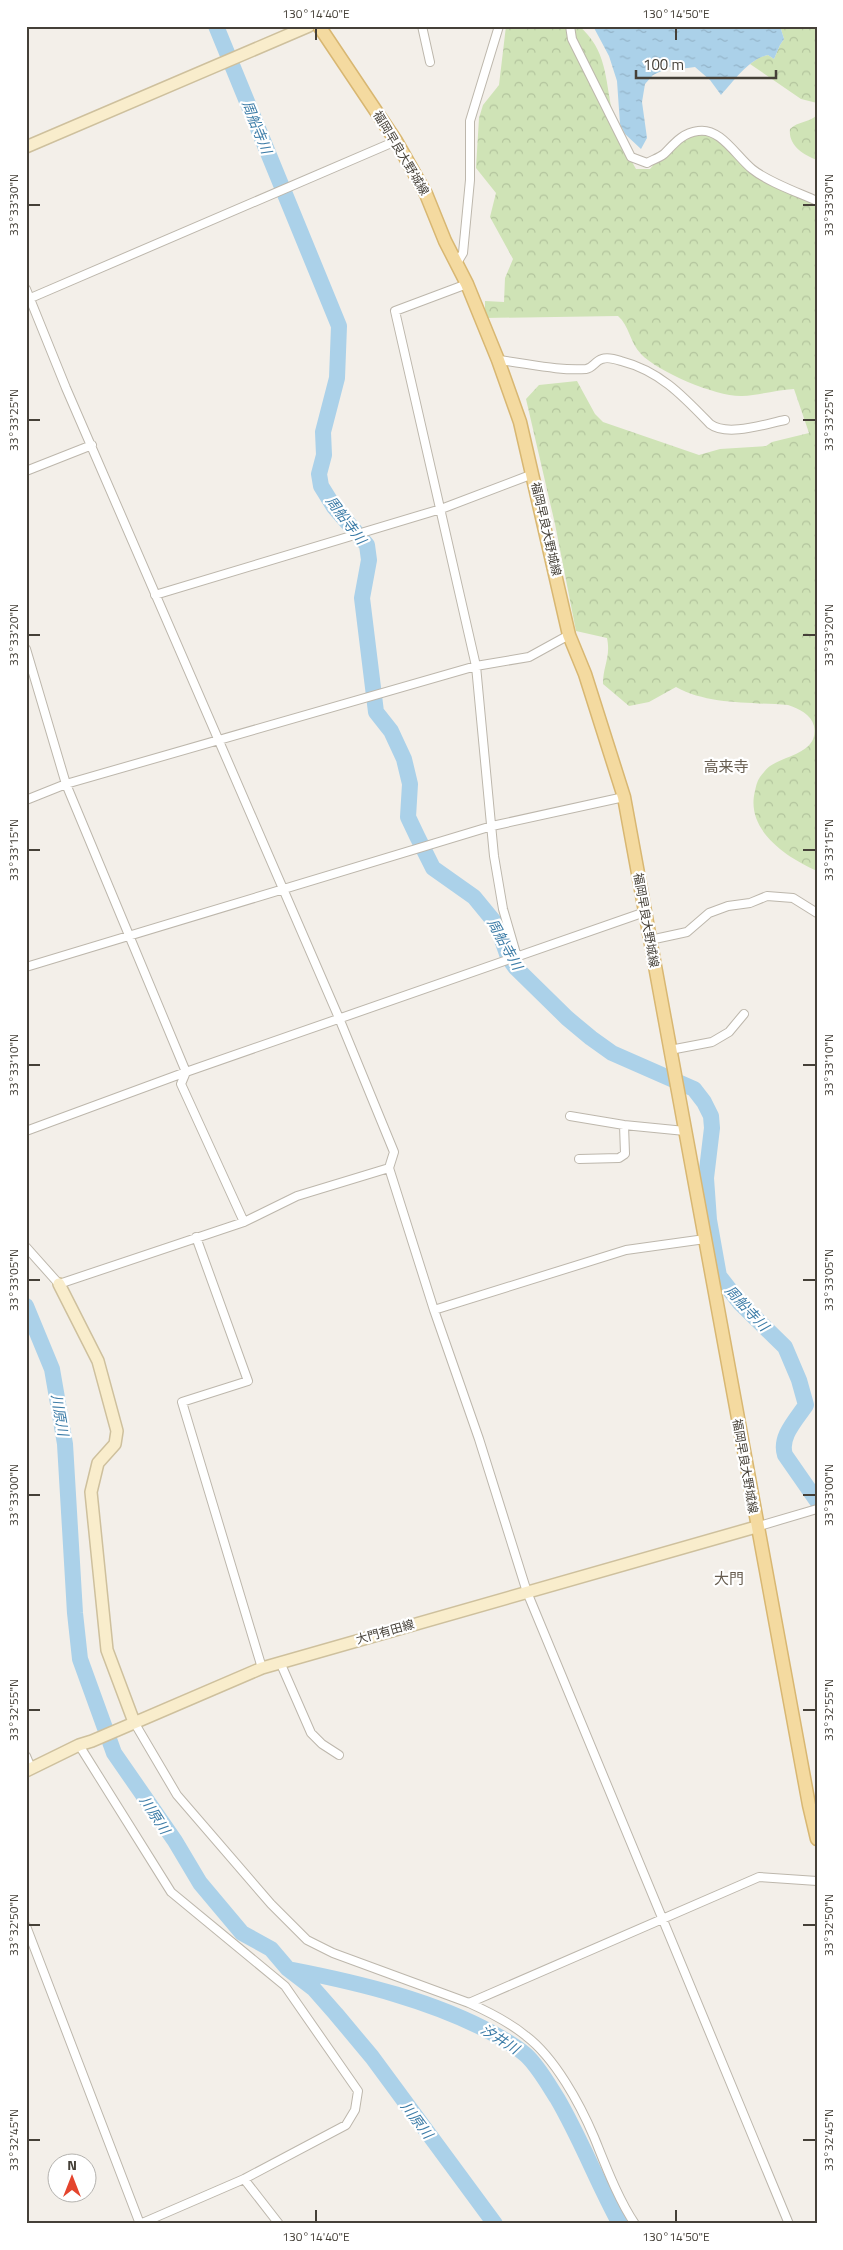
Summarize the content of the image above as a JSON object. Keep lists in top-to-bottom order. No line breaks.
{"streets":{"main road":["福岡早良大野城線","大門有田線"]},"crossings":[["福岡早良大野城線","大門有田線"]],"districts":["高来寺","大門"],"water":["周船寺川","川原川","汐井川"],"scale_bar":"100 m","north":"top","coordinates":["130°14'40\"E","130°14'50\"E","33°33'30\"N","33°33'25\"N","33°33'20\"N","33°33'15\"N","33°33'10\"N","33°33'05\"N","33°33'00\"N","33°32'55\"N","33°32'50\"N","33°32'45\"N"]}
